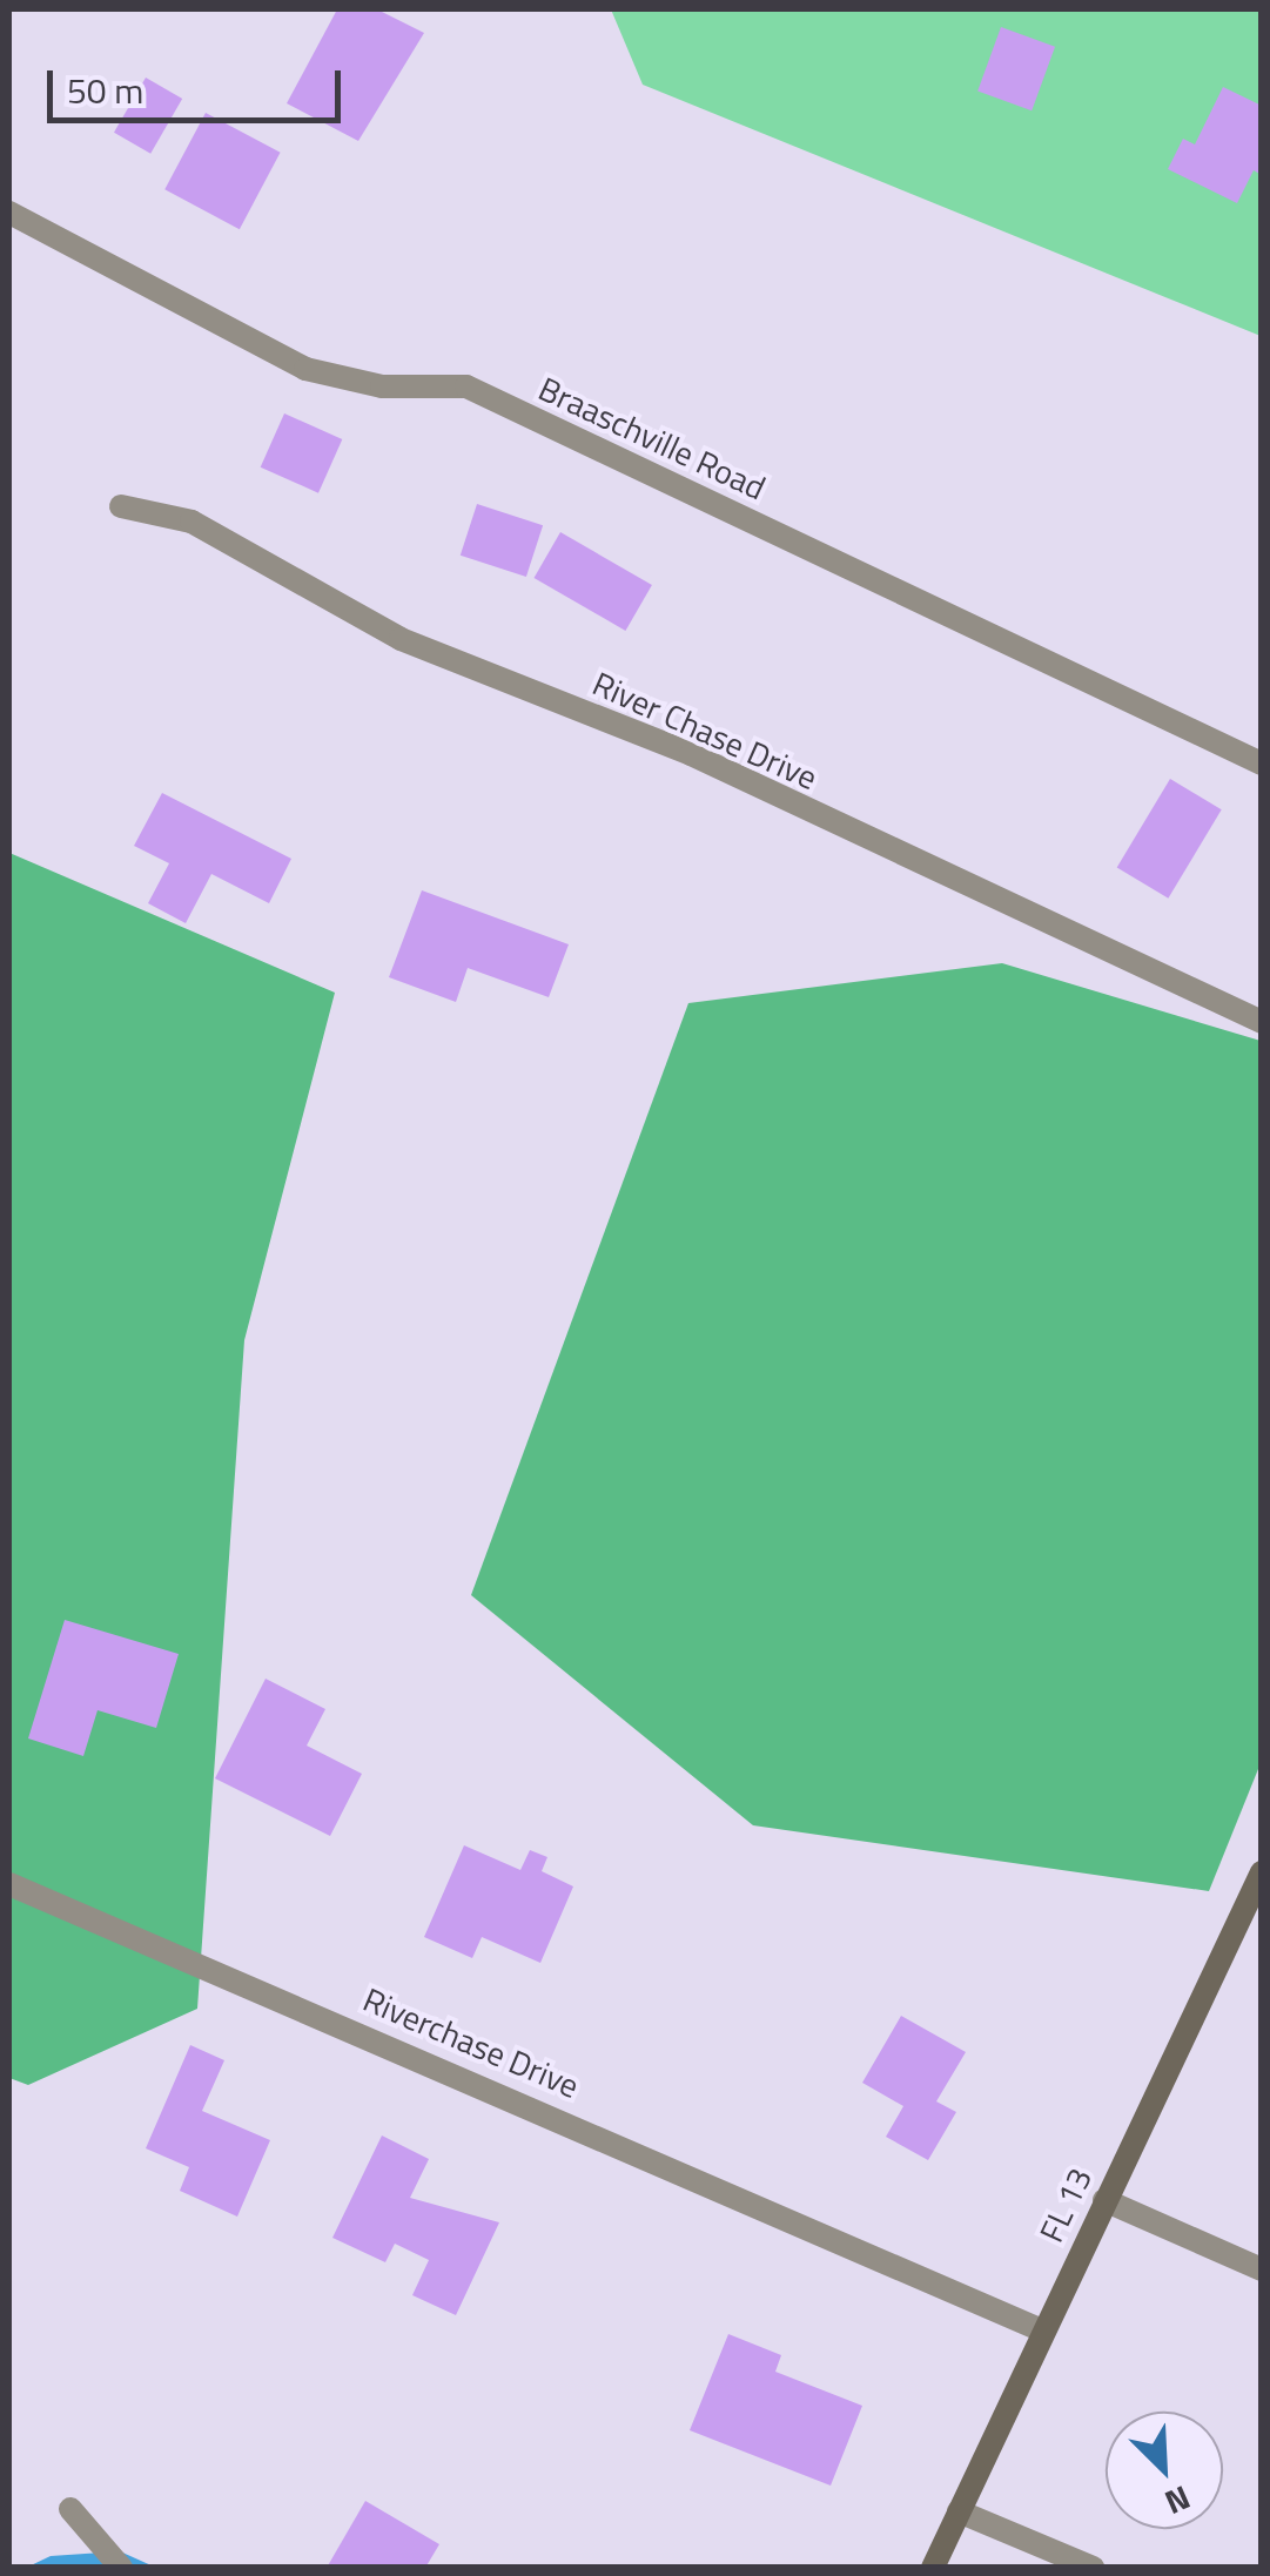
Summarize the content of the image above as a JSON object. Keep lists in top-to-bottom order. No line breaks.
{"streets":{"main road":["FL 13"],"street":["Braaschville Road","River Chase Drive","Riverchase Drive"]},"crossings":[["Riverchase Drive","FL 13"]],"scale_bar":"50 m","north":"bottom right"}
